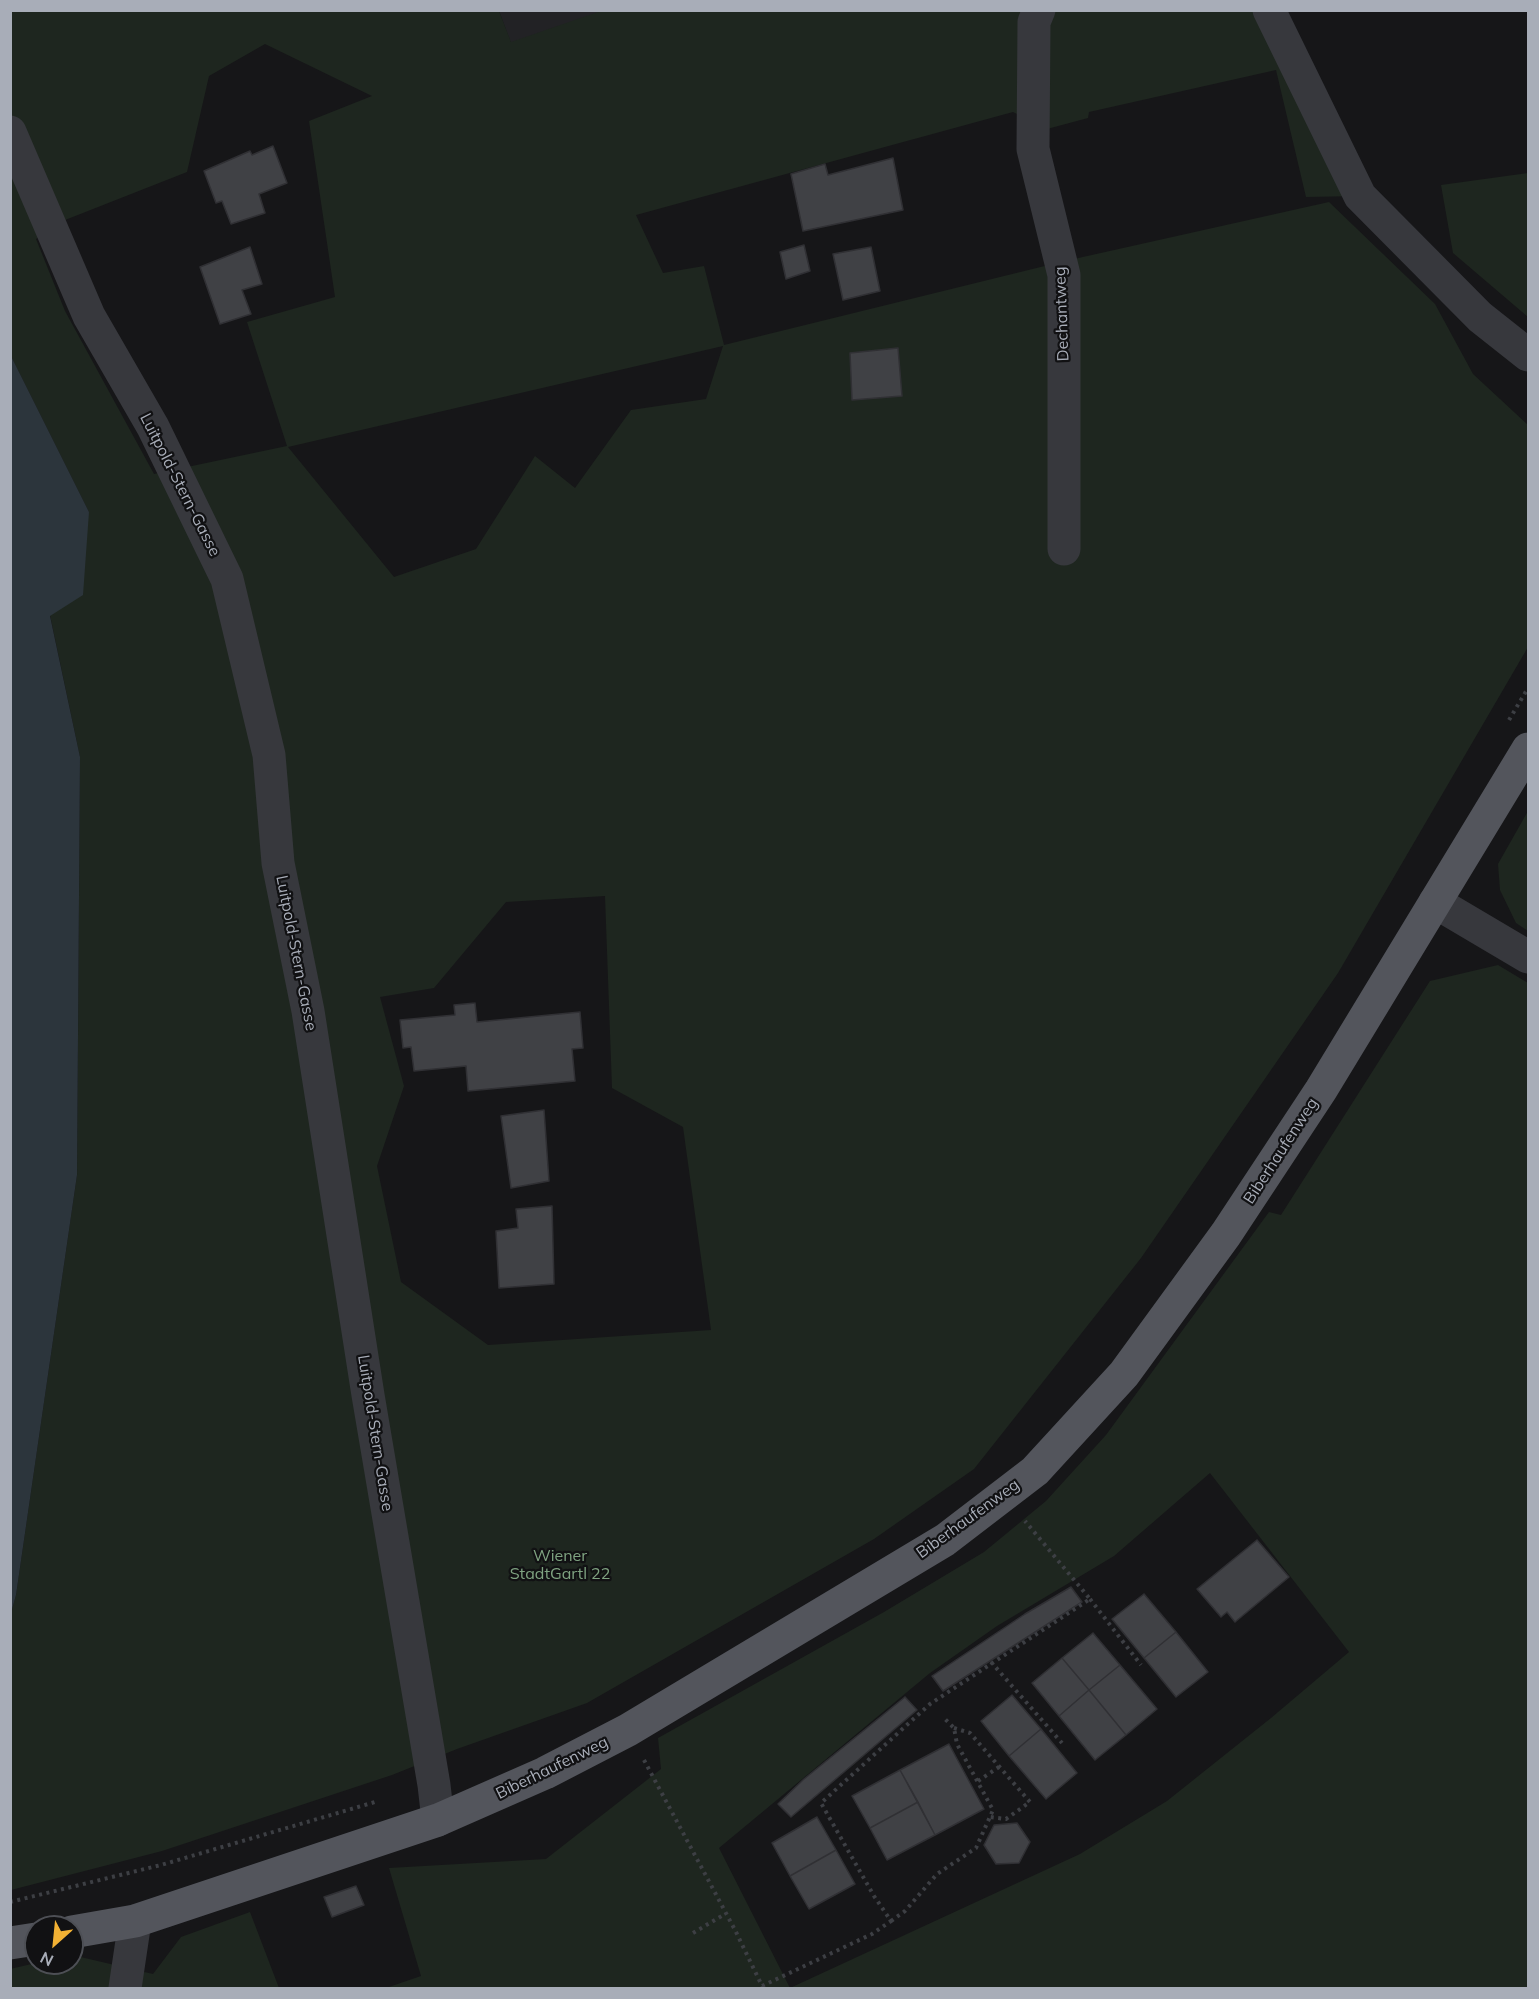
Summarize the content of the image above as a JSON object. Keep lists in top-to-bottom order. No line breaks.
{"streets":{"main road":["Biberhaufenweg"],"street":["Dechantweg","Luitpold-Stern-Gasse"]},"crossings":[["Luitpold-Stern-Gasse","Biberhaufenweg"]],"parks":["Wiener StadtGartl 22"],"north":"bottom left"}
